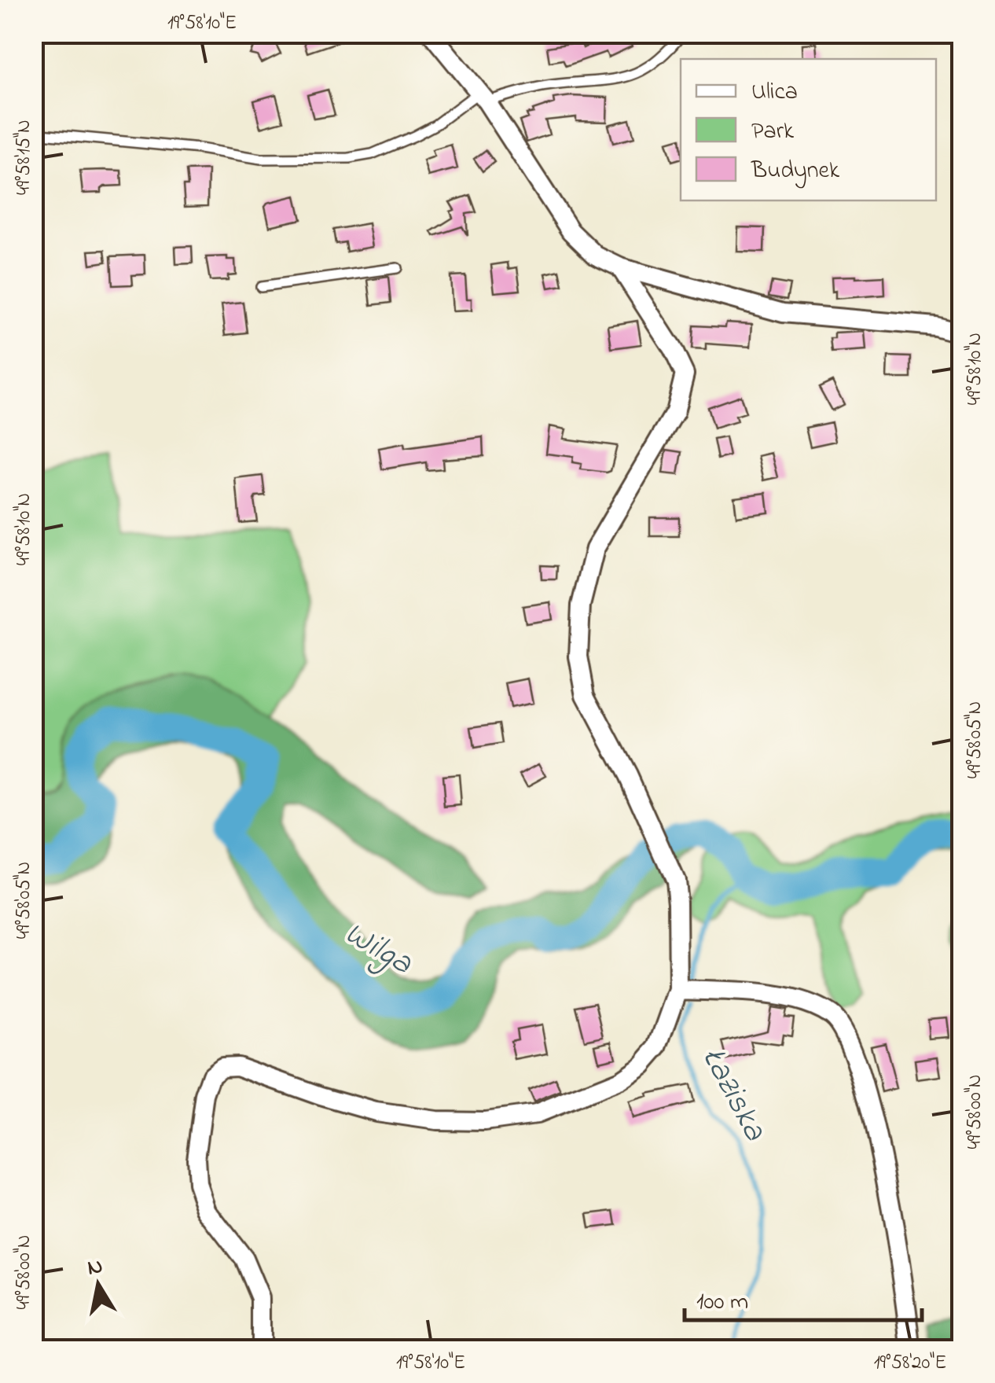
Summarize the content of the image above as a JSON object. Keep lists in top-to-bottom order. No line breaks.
{"water":["Wilga","Łaziska"],"legend":["Ulica","Park","Budynek"],"scale_bar":"100 m","north":"top","coordinates":["19°58'10\"E","49°58'15\"N","49°58'10\"N","49°58'05\"N","49°58'00\"N","19°58'20\"E"]}
